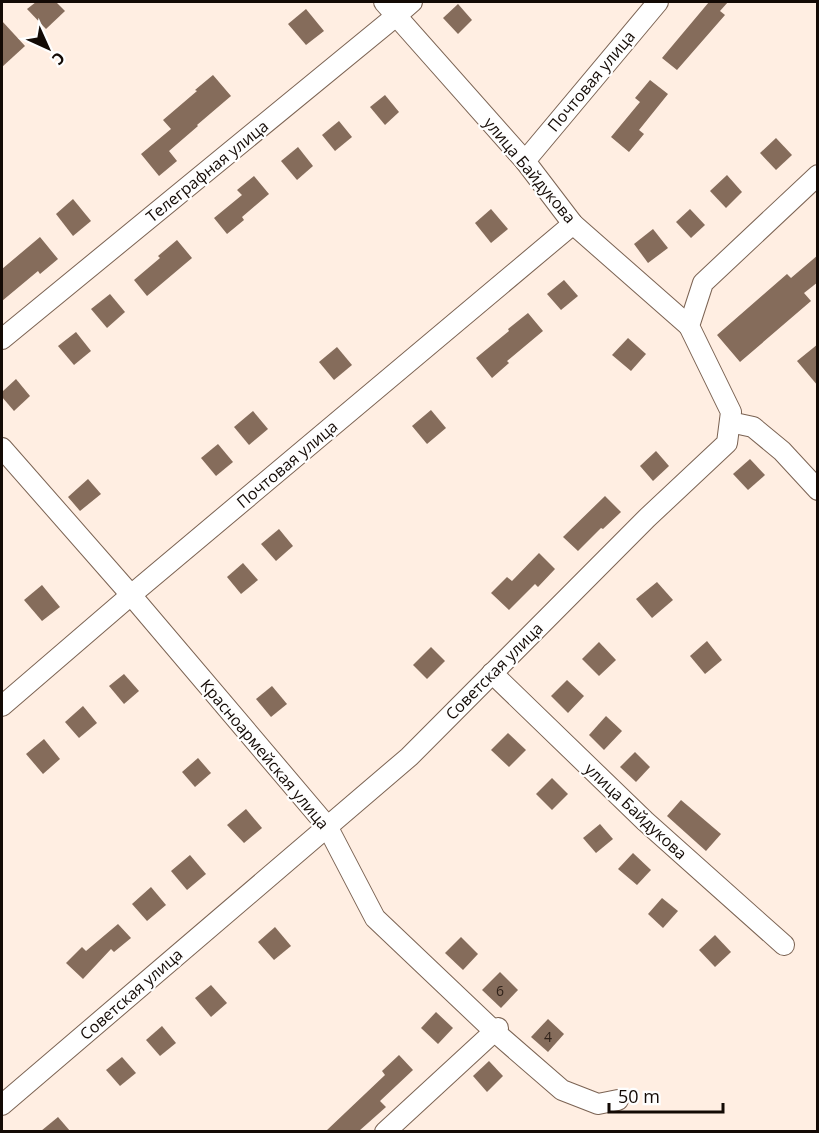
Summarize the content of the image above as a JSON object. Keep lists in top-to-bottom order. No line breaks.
{"streets":{"street":["Почтовая улица","улица Байдукова","Телеграфная улица","Советская улица","Красноармейская улица"]},"crossings":[["Почтовая улица","улица Байдукова"],["Почтовая улица","Красноармейская улица"],["улица Байдукова","Телеграфная улица"],["улица Байдукова","Советская улица"],["Советская улица","Красноармейская улица"]],"house_numbers":["6","4"],"scale_bar":"50 m","north":"bottom right"}
